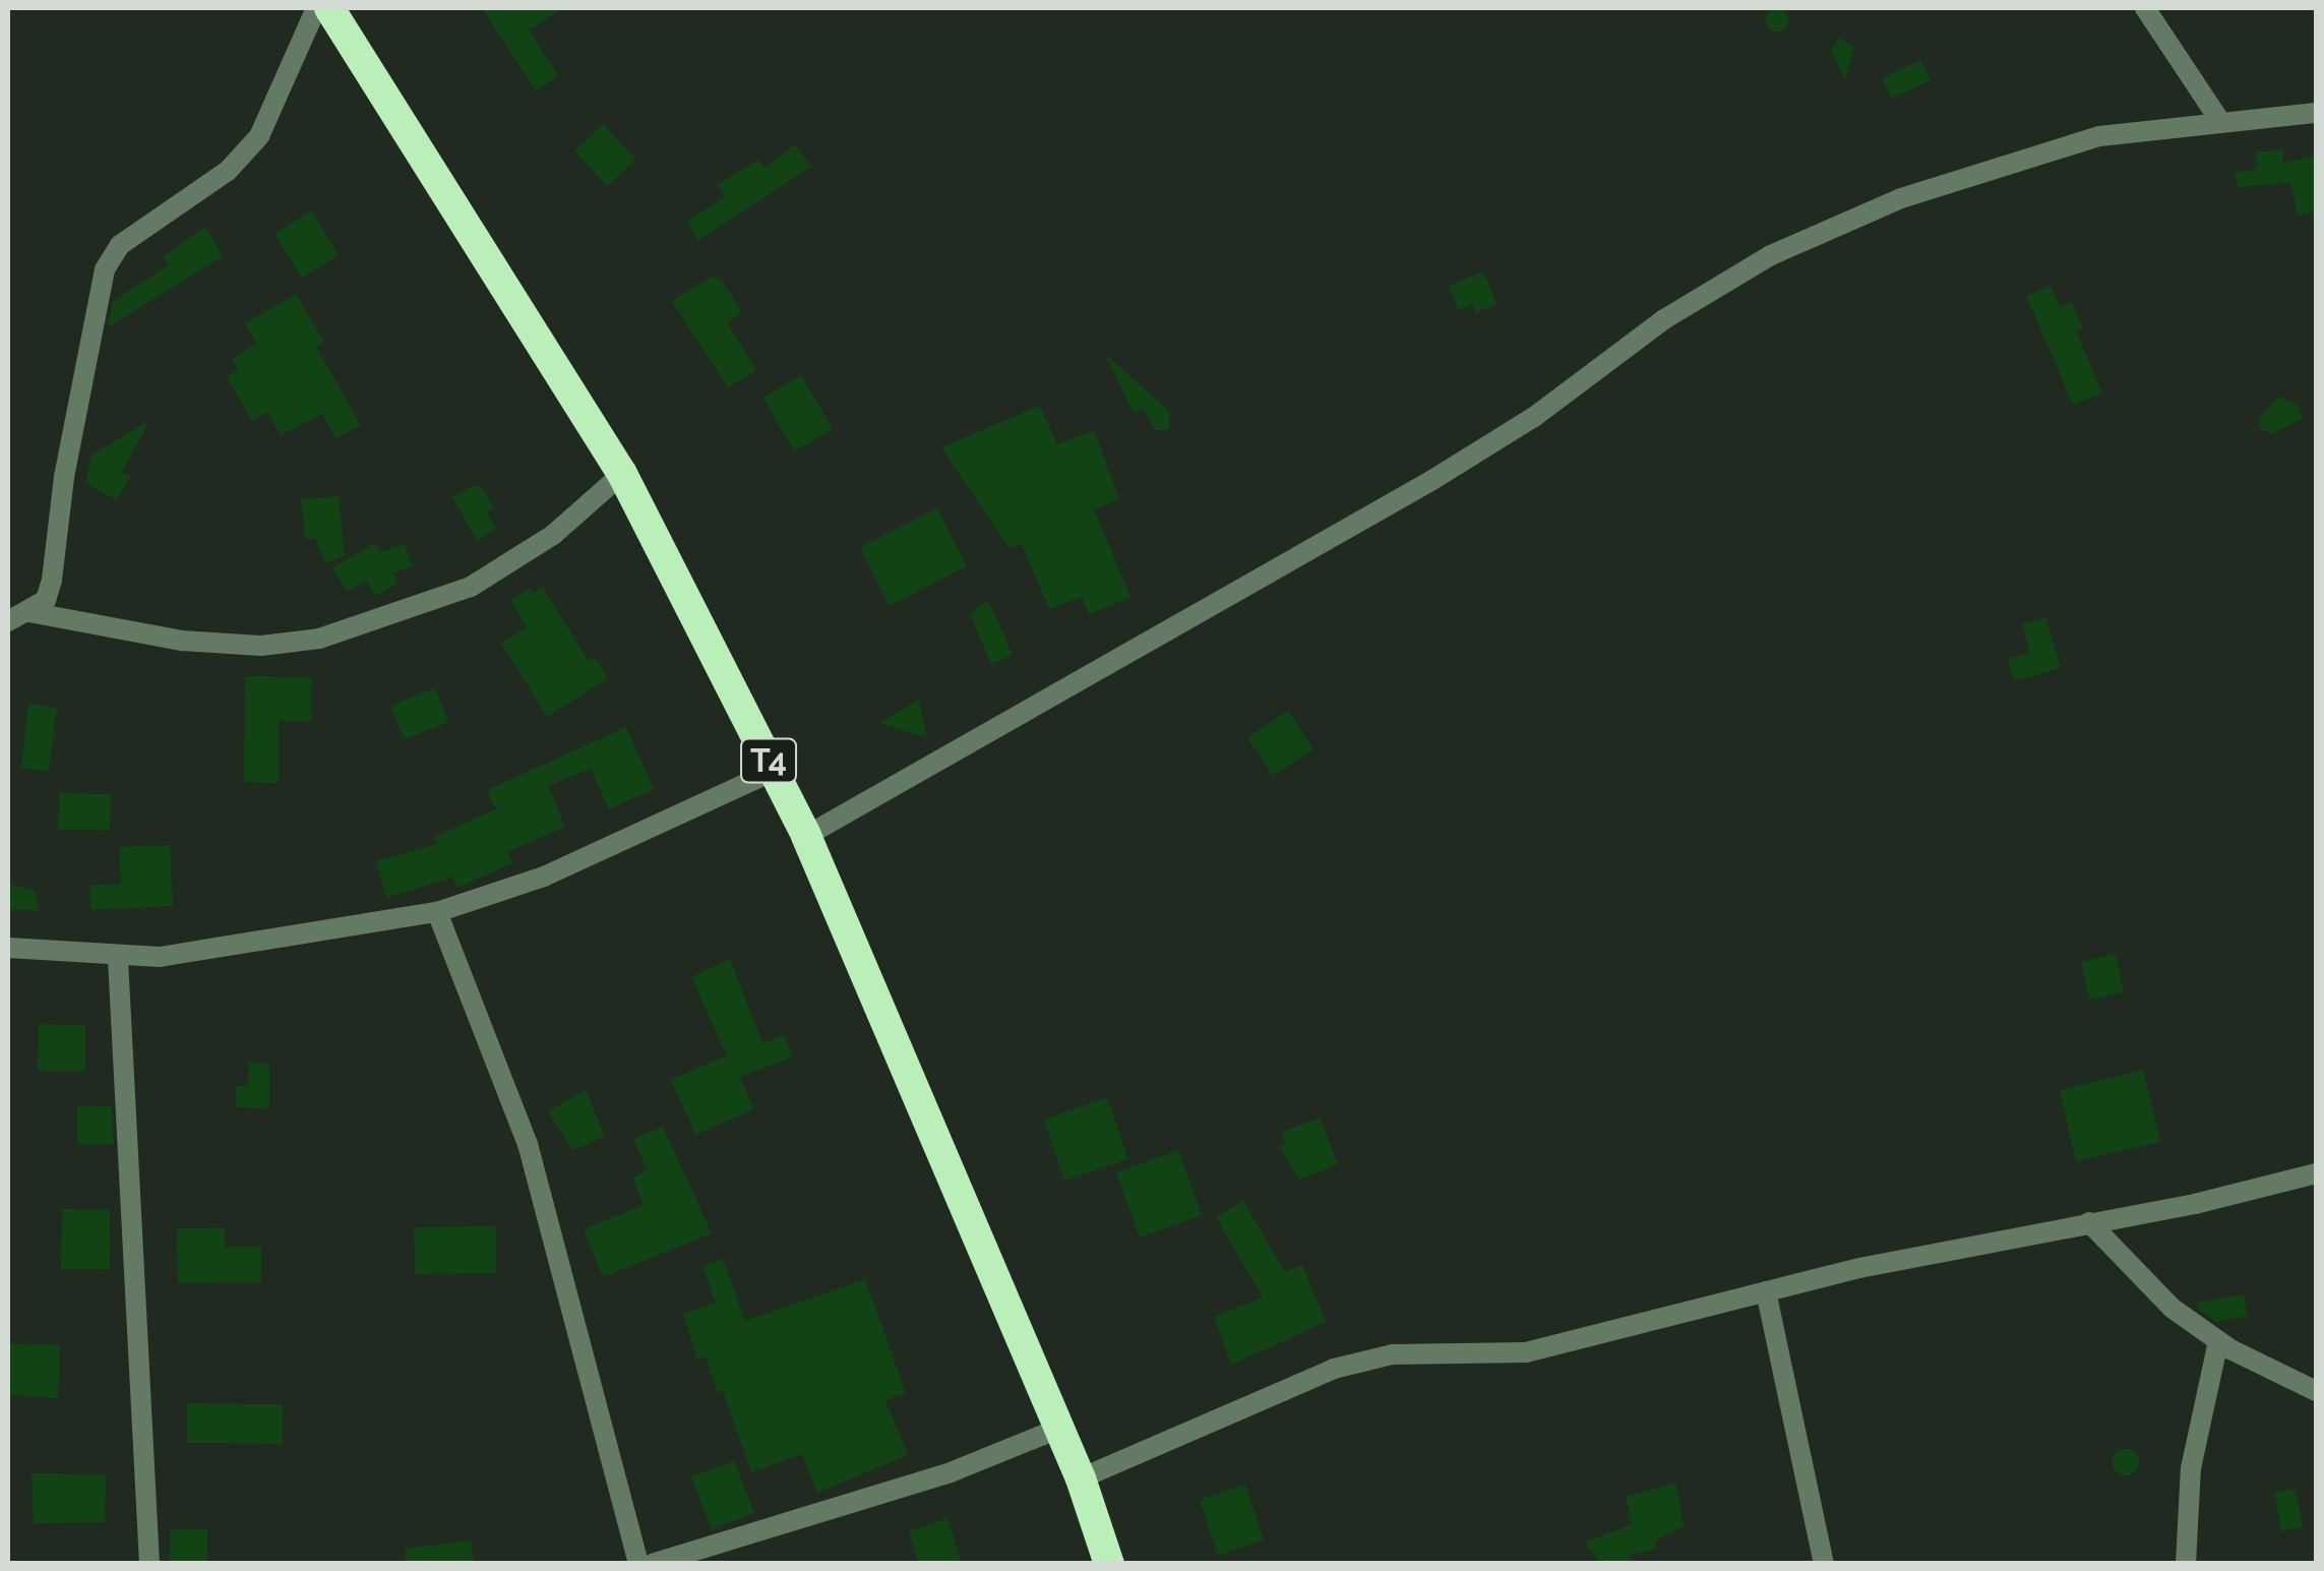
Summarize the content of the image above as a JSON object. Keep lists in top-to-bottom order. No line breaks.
{"streets":{"highway":["T4"]}}
